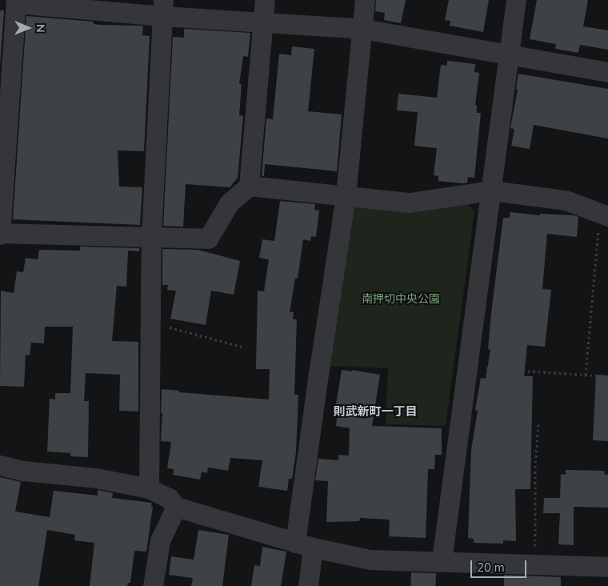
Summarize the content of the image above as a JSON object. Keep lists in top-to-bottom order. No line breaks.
{"districts":["則武新町一丁目"],"parks":["南押切中央公園"],"scale_bar":"20 m","north":"right"}
